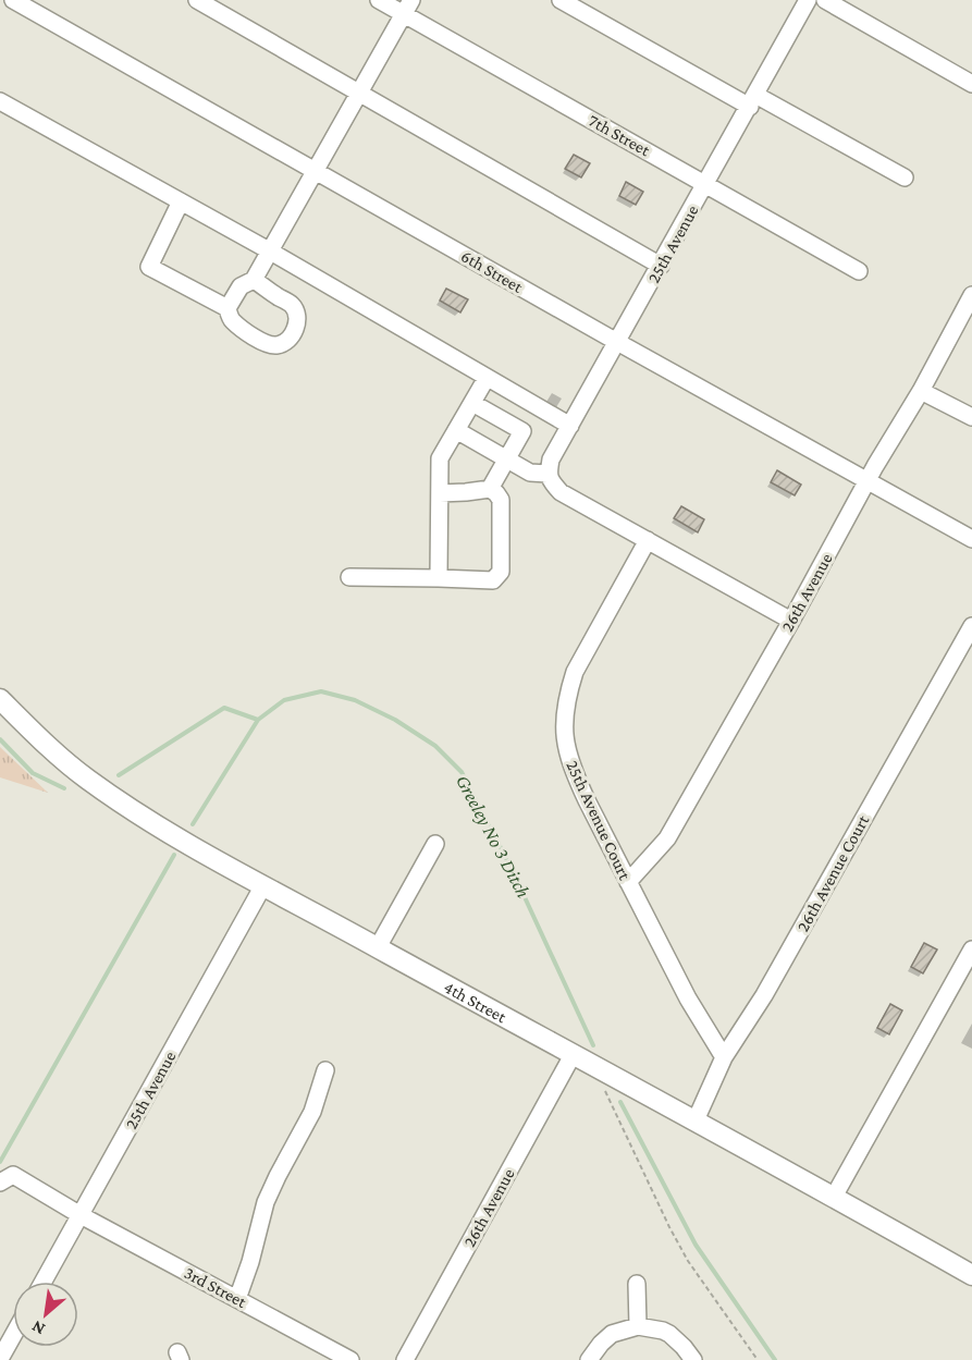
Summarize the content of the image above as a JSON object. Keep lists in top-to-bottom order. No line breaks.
{"streets":{"main road":["4th Street"],"street":["7th Street","25th Avenue","6th Street","26th Avenue","25th Avenue Court","26th Avenue Court","3rd Street"]},"crossings":[["7th Street","25th Avenue"],["25th Avenue","6th Street"],["25th Avenue","4th Street"],["25th Avenue","3rd Street"],["6th Street","26th Avenue"],["26th Avenue","25th Avenue Court"],["26th Avenue","4th Street"],["25th Avenue Court","26th Avenue Court"],["26th Avenue Court","4th Street"]],"water":["Greeley No 3 Ditch"],"north":"bottom left"}
